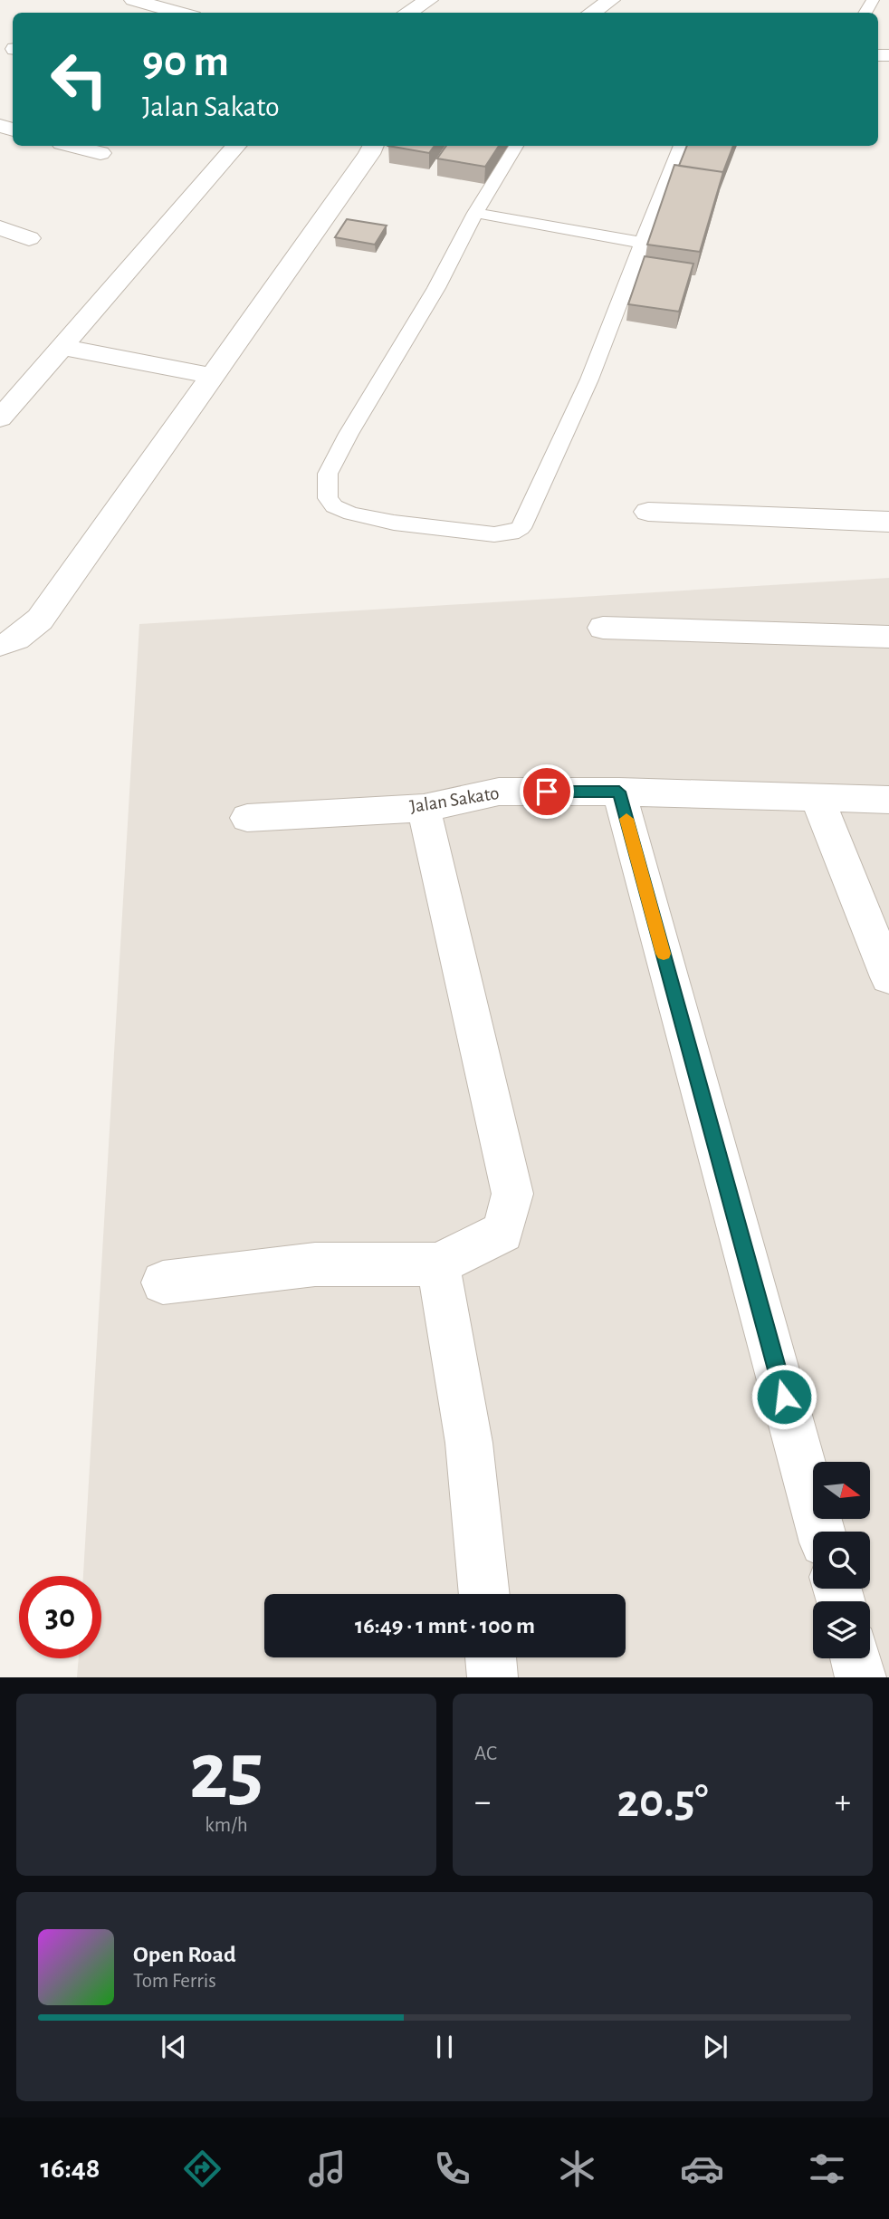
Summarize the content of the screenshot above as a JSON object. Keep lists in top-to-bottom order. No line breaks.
{"streets":{"street":["Jalan Sakato"]},"north":"right","page":{"turn":["90 m","Jalan Sakato"],"limit":"30","trip":"16:49 · 1 mnt · 100 m","tile":[["25","km/h"],"AC"],"heat":["−","20.5°","+"],"song":["Open Road","Tom Ferris"],"tabs":"16:48"}}
